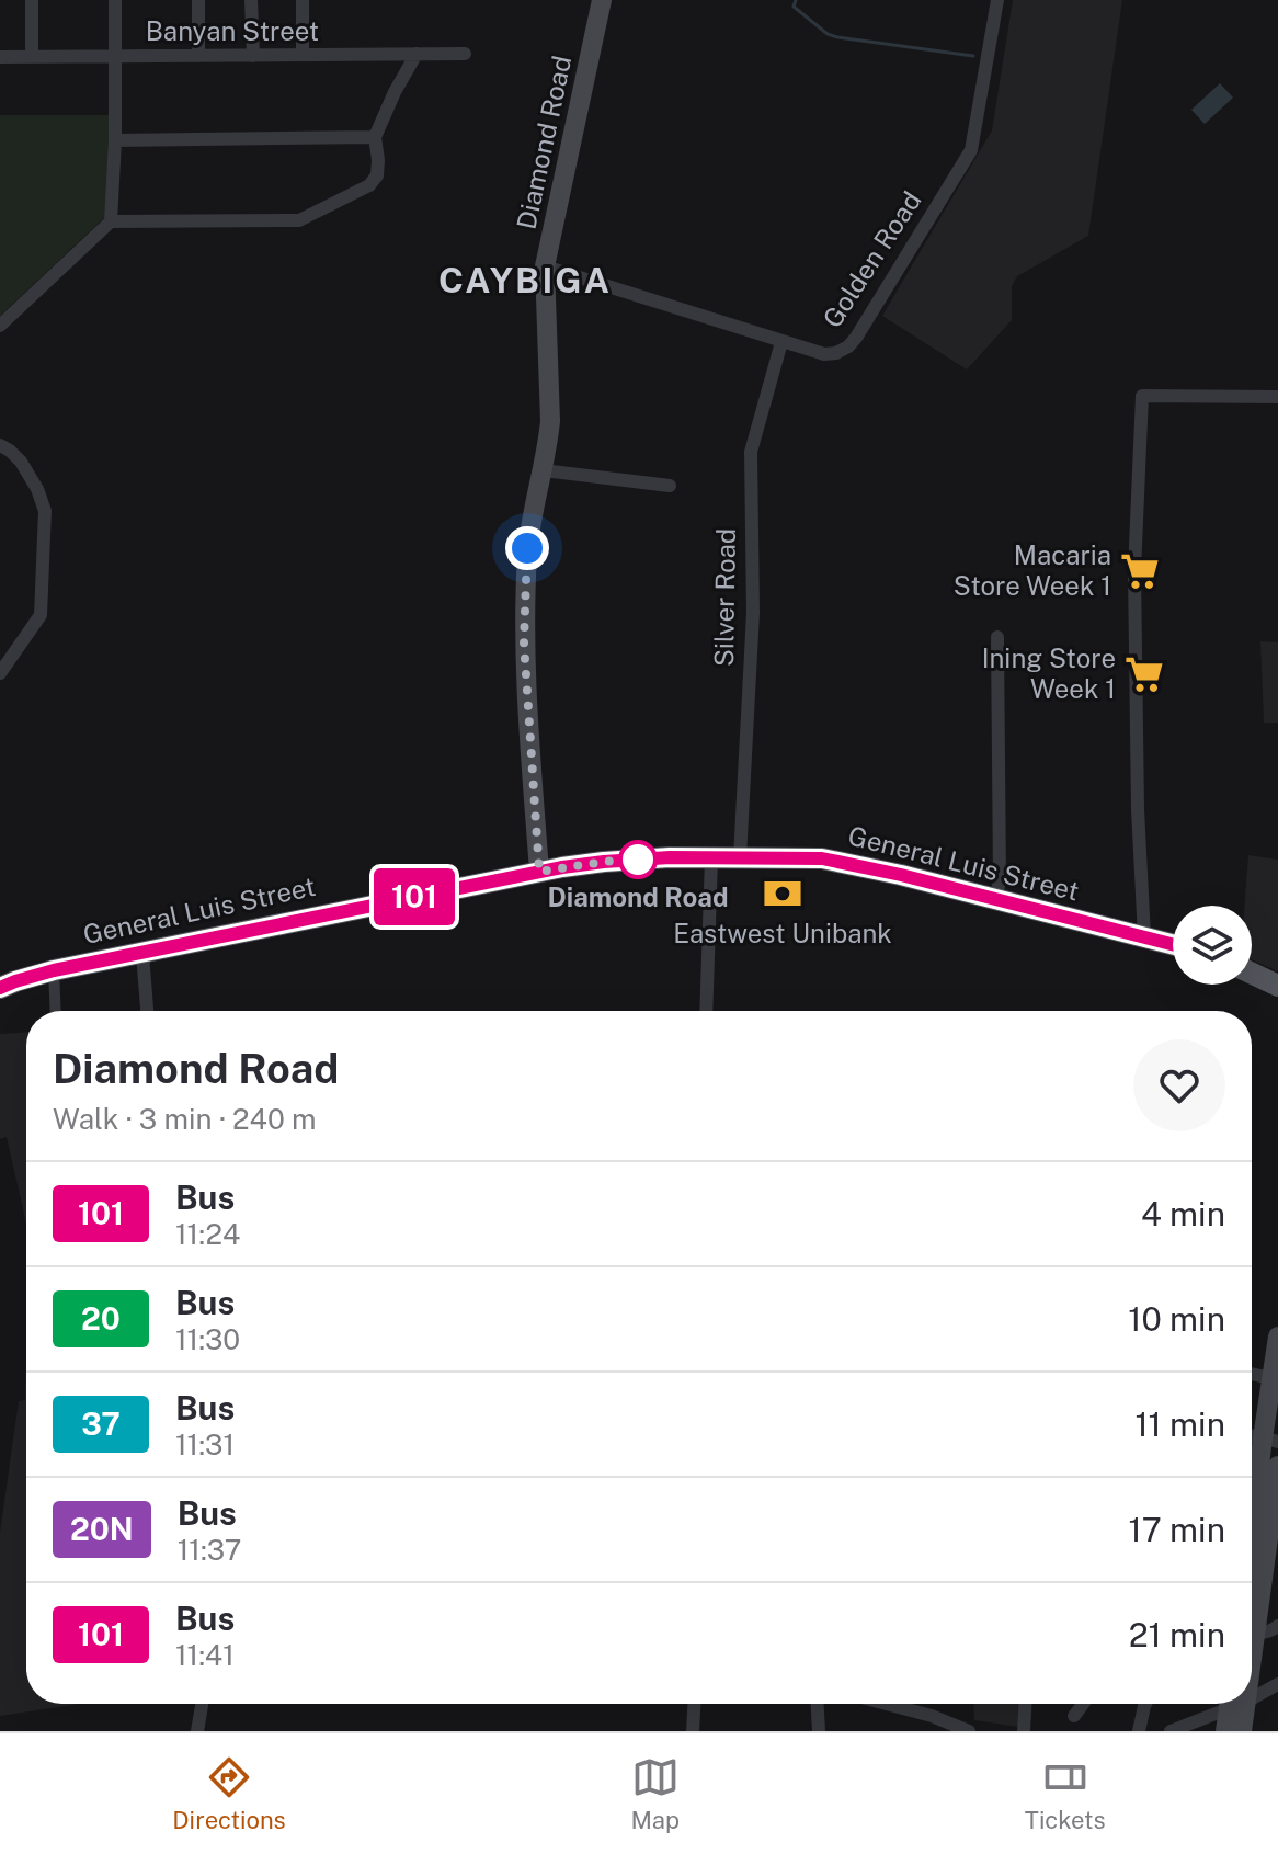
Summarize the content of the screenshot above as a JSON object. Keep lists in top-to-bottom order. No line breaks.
{"streets":{"main road":["Diamond Road","General Luis Street"],"street":["Banyan Street","Golden Road","Silver Road"]},"crossings":[["Diamond Road","Golden Road"],["Diamond Road","General Luis Street"],["Golden Road","Silver Road"],["Silver Road","General Luis Street"]],"districts":["CAYBIGA"],"places":{"supermarket":["Macaria Store Week 1","Ining Store Week 1"],"other":["Diamond Road"],"bank":["Eastwest Unibank"]},"lines":["bus line 101"],"page":{"on_map":"101","heading":["Diamond Road","Walk · 3 min · 240 m"],"list":[{"mark":"101","name":"Bus","note":"11:24","value":"4 min"},{"mark":"20","name":"Bus","note":"11:30","value":"10 min"},{"mark":"37","name":"Bus","note":"11:31","value":"11 min"},{"mark":"20N","name":"Bus","note":"11:37","value":"17 min"},{"mark":"101","name":"Bus","note":"11:41","value":"21 min"}],"tabs":["Directions","Map","Tickets"]}}
